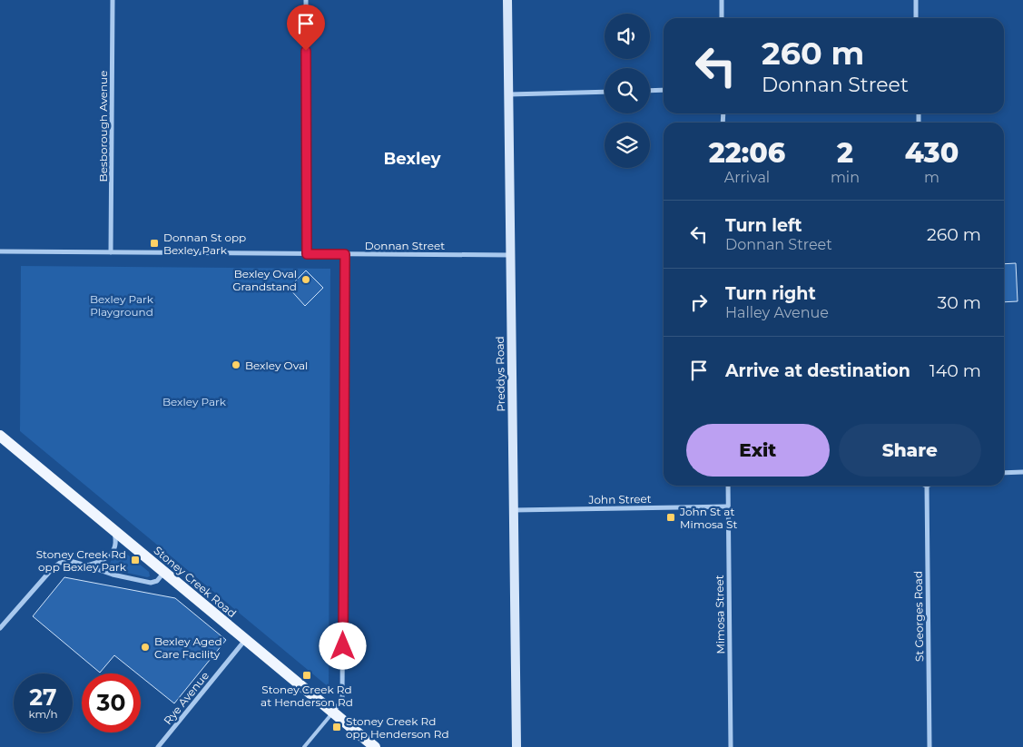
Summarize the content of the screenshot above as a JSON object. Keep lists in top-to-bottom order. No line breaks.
{"streets":{"main road":["Preddys Road","Stoney Creek Road"],"street":["Besborough Avenue","Donnan Street","John Street","Mimosa Street","St Georges Road","Rye Avenue"]},"crossings":[["Besborough Avenue","Donnan Street"],["Donnan Street","Preddys Road"],["Preddys Road","John Street"],["John Street","Mimosa Street"],["Stoney Creek Road","Rye Avenue"]],"districts":["Bexley"],"parks":["Bexley Park Playground","Bexley Park"],"places":{"transit":["Donnan St opp Bexley Park","John St at Mimosa St","Stoney Creek Rd opp Bexley Park","Stoney Creek Rd at Henderson Rd","Stoney Creek Rd opp Henderson Rd"],"other":["Bexley Oval Grandstand","Bexley Oval","Bexley Aged Care Facility"]},"page":{"turn":["260 m","Donnan Street"],"eta":["22:06","Arrival","2","min","430","m"],"list":[{"name":"Turn left","note":"Donnan Street","value":"260 m"},{"name":"Turn right","note":"Halley Avenue","value":"30 m"},{"name":"Arrive at destination","value":"140 m"}],"buttons":["Exit","Share"],"speed":"27 km/h","limit":"30"}}
